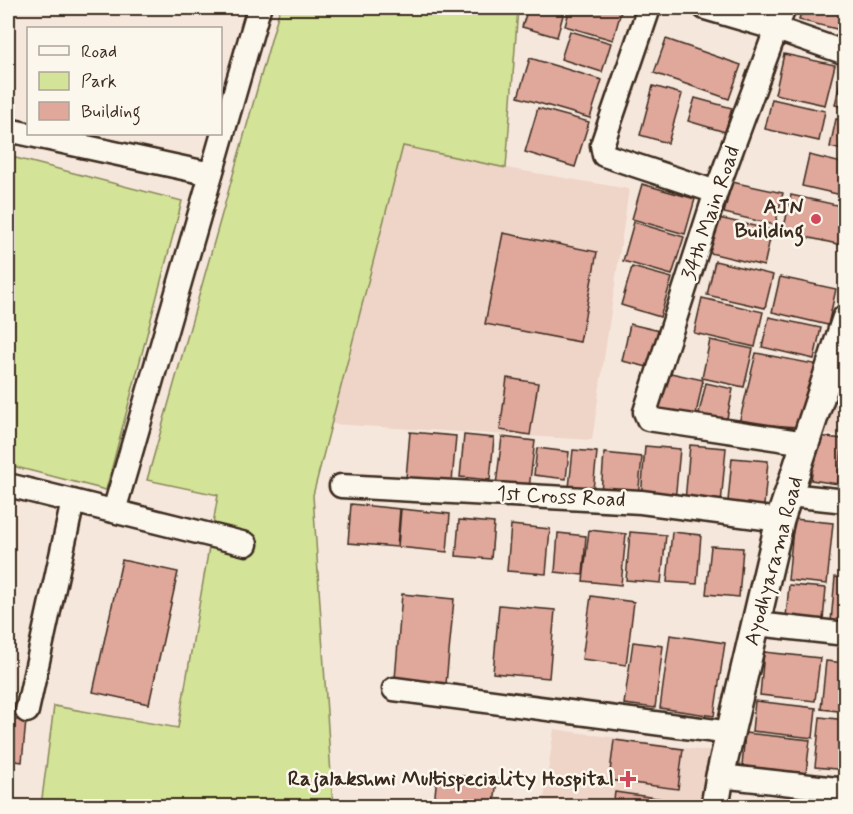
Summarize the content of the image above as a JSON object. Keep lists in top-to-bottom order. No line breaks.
{"streets":{"street":["34th Main Road","1st Cross Road","Ayodhyarama Road"]},"crossings":[["34th Main Road","Ayodhyarama Road"],["1st Cross Road","Ayodhyarama Road"]],"places":{"other":["AJN Building"],"health":["Rajalakshmi Multispeciality Hospital"]},"legend":["Road","Park","Building"]}
